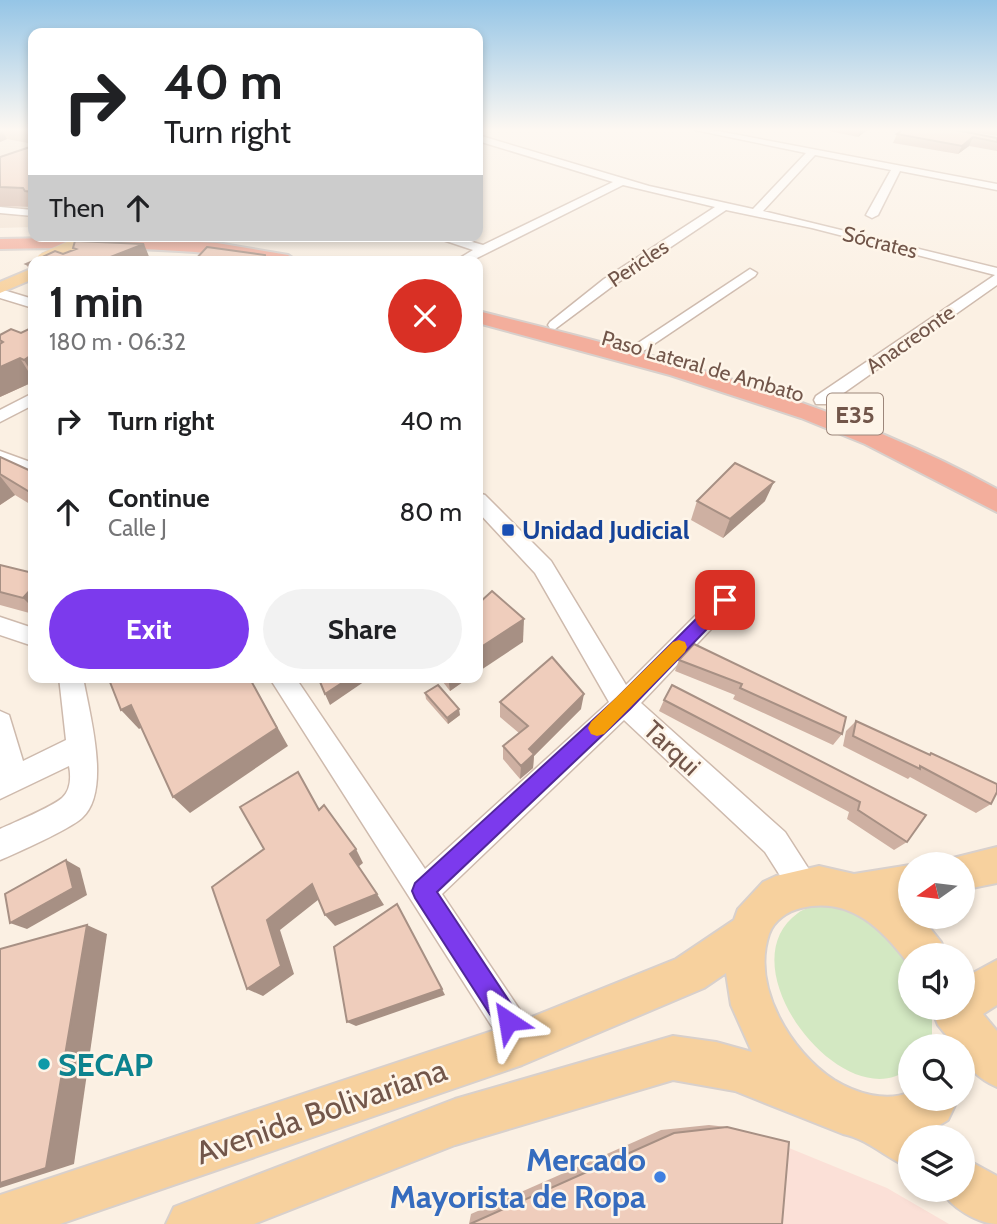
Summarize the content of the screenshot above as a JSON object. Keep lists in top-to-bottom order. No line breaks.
{"streets":{"highway":["Paso Lateral de Ambato","E35"],"main road":["Avenida Bolivariana"],"street":["Sócrates","Pericles","Anacreonte","Tarqui"]},"crossings":[["Sócrates","Pericles"],["Pericles","Paso Lateral de Ambato"],["Anacreonte","Paso Lateral de Ambato"],["Tarqui","Avenida Bolivariana"]],"places":{"transit":["Unidad Judicial"],"other":["SECAP","Mercado Mayorista de Ropa"]},"north":"left","page":{"turn":["40 m","Turn right"],"then":"Then","heading":["1 min","180 m · 06:32"],"list":[{"name":"Turn right","value":"40 m"},{"name":"Continue","note":"Calle J","value":"80 m"}],"buttons":["Exit","Share"]}}
